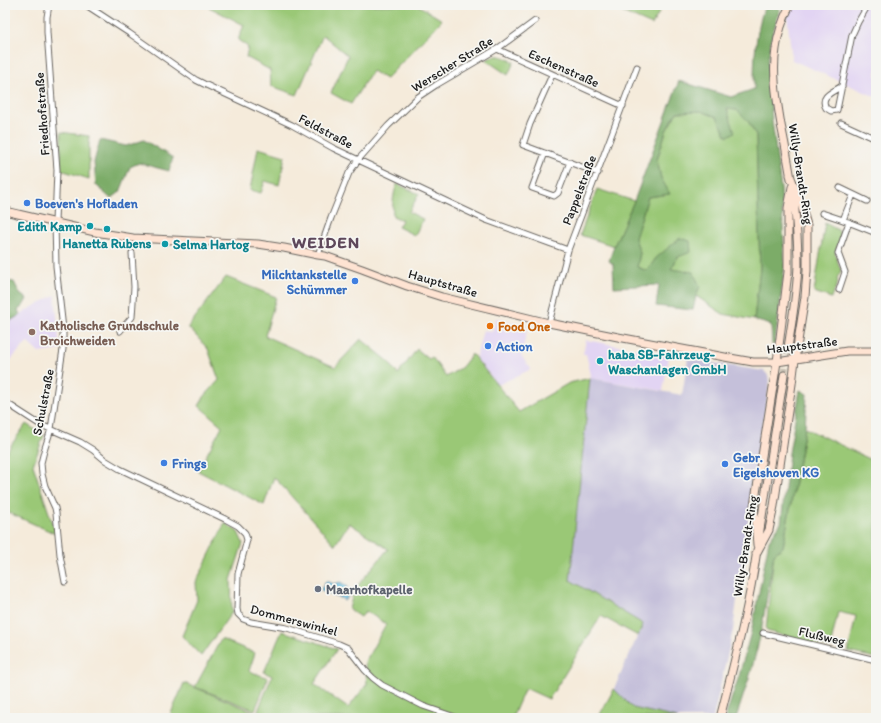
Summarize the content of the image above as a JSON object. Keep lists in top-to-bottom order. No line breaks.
{"streets":{"main road":["Willy-Brandt-Ring","Hauptstraße"],"street":["Werscher Straße","Eschenstraße","Friedhofstraße","Feldstraße","Pappelstraße","Schulstraße","Dommerswinkel","Flußweg"]},"crossings":[["Werscher Straße","Eschenstraße"],["Werscher Straße","Feldstraße"],["Werscher Straße","Hauptstraße"],["Eschenstraße","Pappelstraße"],["Friedhofstraße","Hauptstraße"],["Friedhofstraße","Schulstraße"],["Feldstraße","Pappelstraße"],["Pappelstraße","Hauptstraße"],["Hauptstraße","Schulstraße"],["Schulstraße","Dommerswinkel"]],"districts":["WEIDEN"],"places":["Boeven's Hofladen","Edith Kamp","Hanetta Rubens","Selma Hartog","Milchtankstelle Schümmer","Food One","Katholische Grundschule Broichweiden","Action","haba SB-Fahrzeug- Waschanlagen GmbH","Frings","Gebr. Eigelshoven KG","Maarhofkapelle"]}
